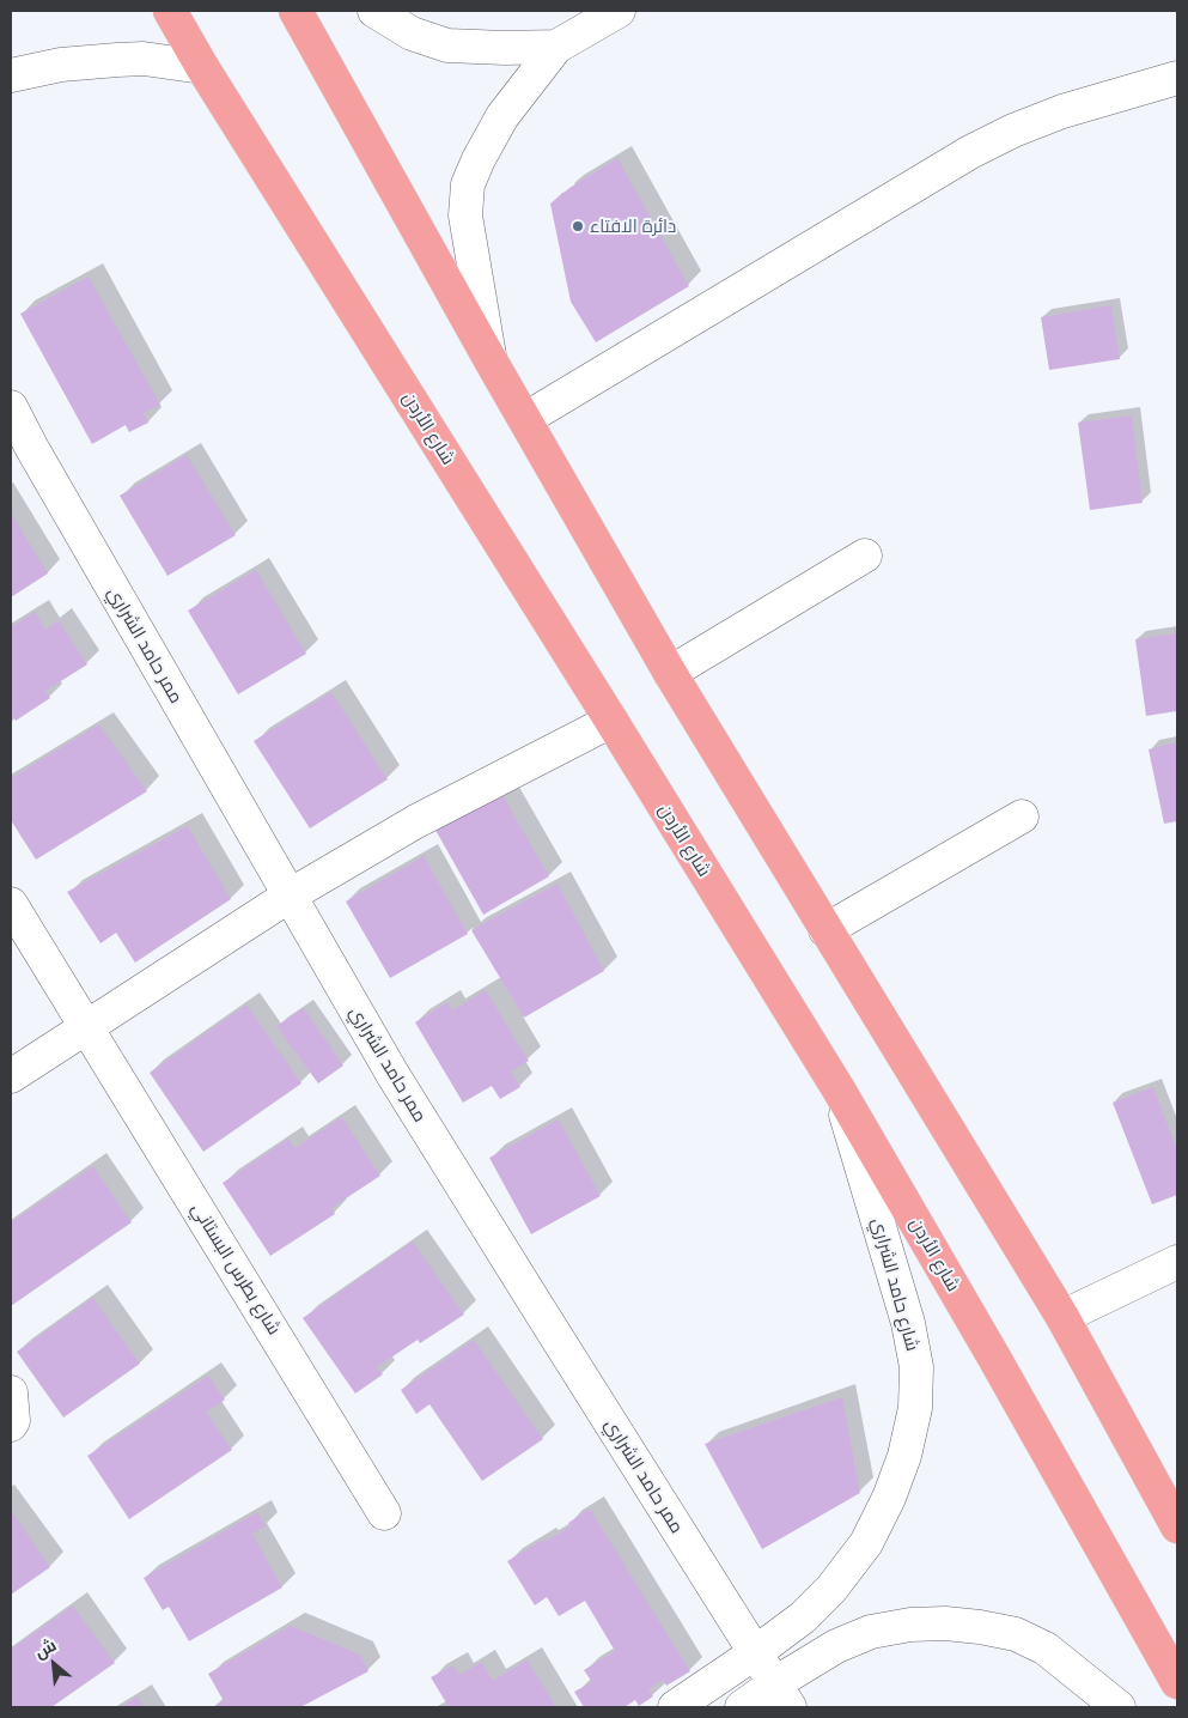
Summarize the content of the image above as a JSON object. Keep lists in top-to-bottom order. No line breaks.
{"streets":{"highway":["شارع الأردن"],"street":["ممر حامد الشراري","شارع بطرس البستاني","شارع حامد الشراري"]},"crossings":[["شارع الأردن","شارع حامد الشراري"],["ممر حامد الشراري","شارع حامد الشراري"]],"places":["دائرة الافتاء"],"north":"top left"}
